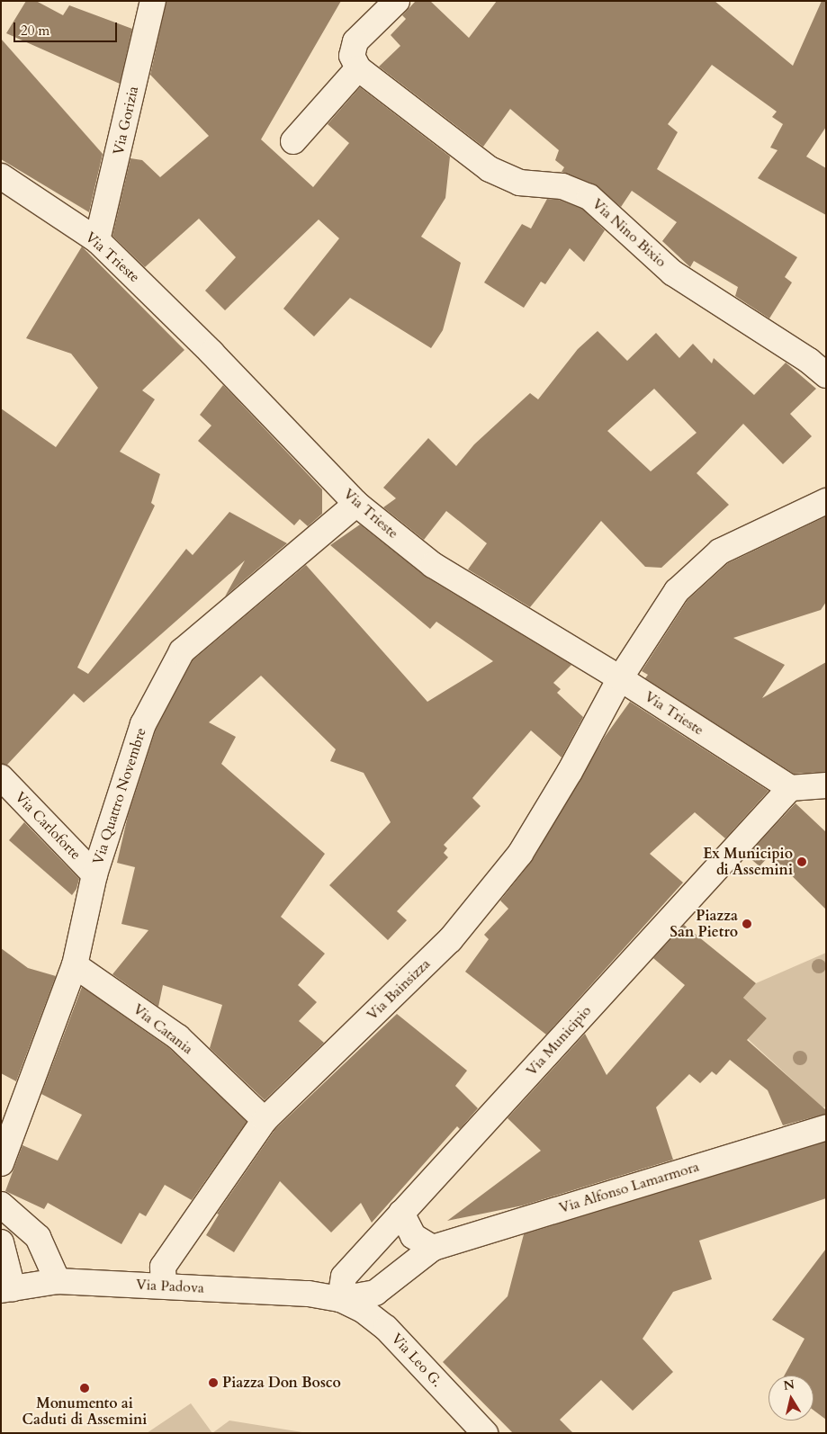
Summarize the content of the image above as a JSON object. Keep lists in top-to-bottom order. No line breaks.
{"streets":{"street":["Via Gorizia","Via Nino Bixio","Via Trieste","Via Quattro Novembre","Via Carloforte","Via Bainsizza","Via Catania","Via Municipio","Via Alfonso Lamarmora","Via Padova","Via Leo G."]},"crossings":[["Via Gorizia","Via Trieste"],["Via Trieste","Via Quattro Novembre"],["Via Trieste","Via Bainsizza"],["Via Trieste","Via Municipio"],["Via Quattro Novembre","Via Carloforte"],["Via Quattro Novembre","Via Catania"],["Via Bainsizza","Via Catania"],["Via Bainsizza","Via Padova"],["Via Municipio","Via Alfonso Lamarmora"],["Via Municipio","Via Padova"],["Via Municipio","Via Leo G."],["Via Alfonso Lamarmora","Via Padova"],["Via Alfonso Lamarmora","Via Leo G."],["Via Padova","Via Leo G."]],"places":["Ex Municipio di Assemini","Piazza San Pietro","Piazza Don Bosco","Monumento ai Caduti di Assemini"],"scale_bar":"20 m","north":"top"}
